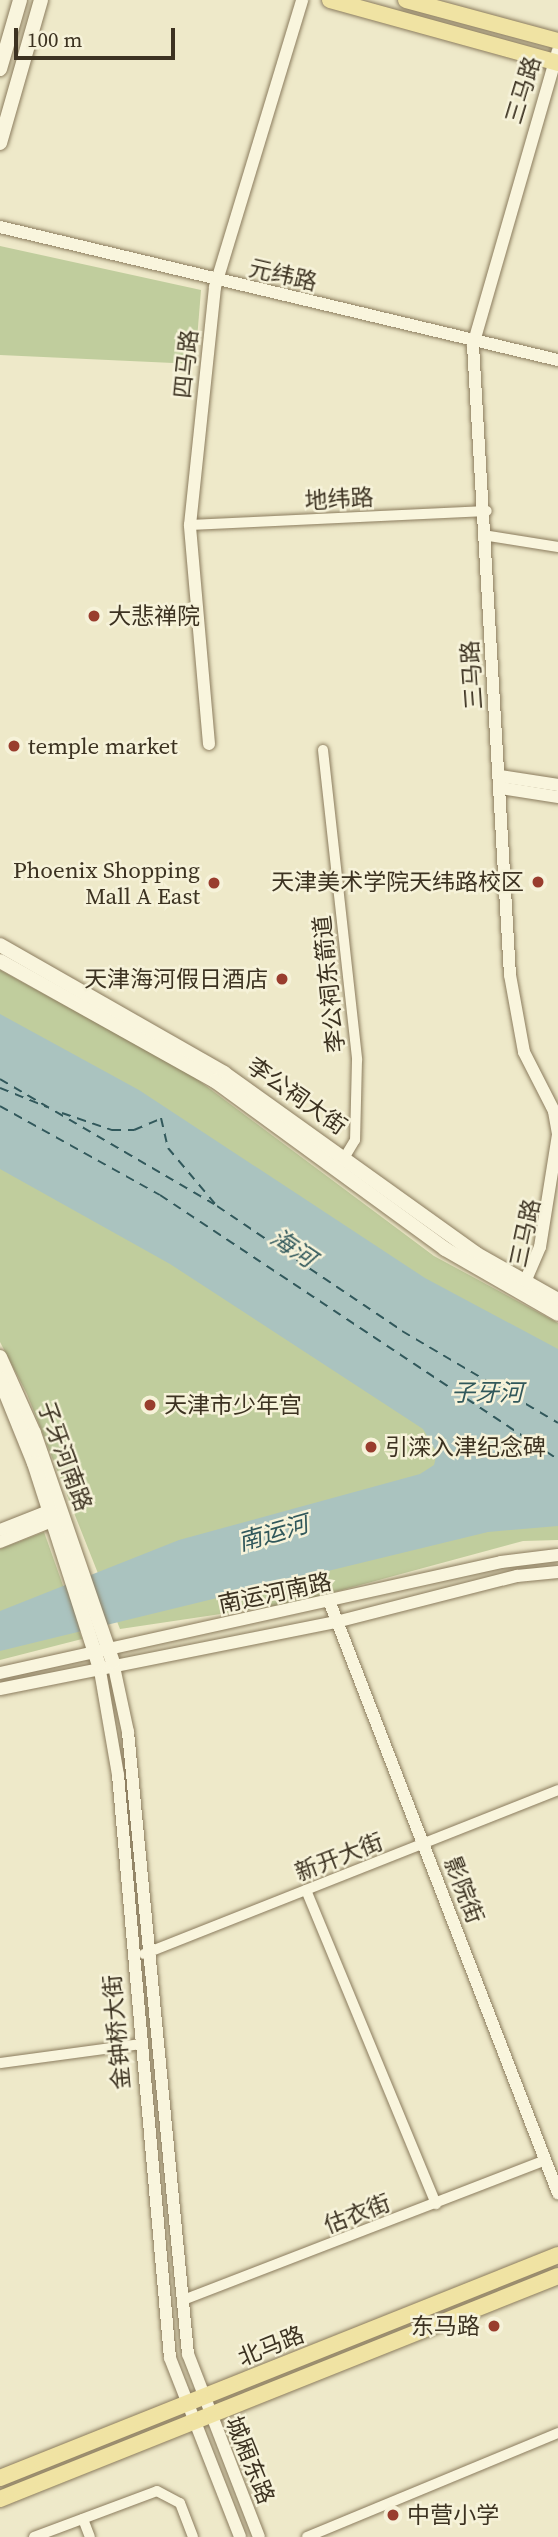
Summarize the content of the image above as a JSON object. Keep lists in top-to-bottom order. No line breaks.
{"streets":{"main road":["李公祠大街","子牙河南路","北马路"],"street":["三马路","元纬路","四马路","地纬路","李公祠东箭道","南运河南路","新开大街","影院街","金钟桥大街","估衣街","城厢东路"]},"crossings":[["三马路","元纬路"],["三马路","地纬路"],["三马路","李公祠大街"],["元纬路","四马路"],["四马路","地纬路"],["李公祠东箭道","李公祠大街"],["子牙河南路","南运河南路"],["子牙河南路","金钟桥大街"],["南运河南路","影院街"],["南运河南路","金钟桥大街"],["新开大街","影院街"],["新开大街","金钟桥大街"],["影院街","估衣街"],["金钟桥大街","估衣街"],["金钟桥大街","北马路"],["金钟桥大街","城厢东路"],["北马路","城厢东路"]],"water":["海河","子牙河","南运河"],"places":["大悲禅院","temple market","天津美术学院天纬路校区","Phoenix Shopping Mall A East","天津海河假日酒店","天津市少年宫","引滦入津纪念碑","东马路","中营小学"],"scale_bar":"100 m"}
